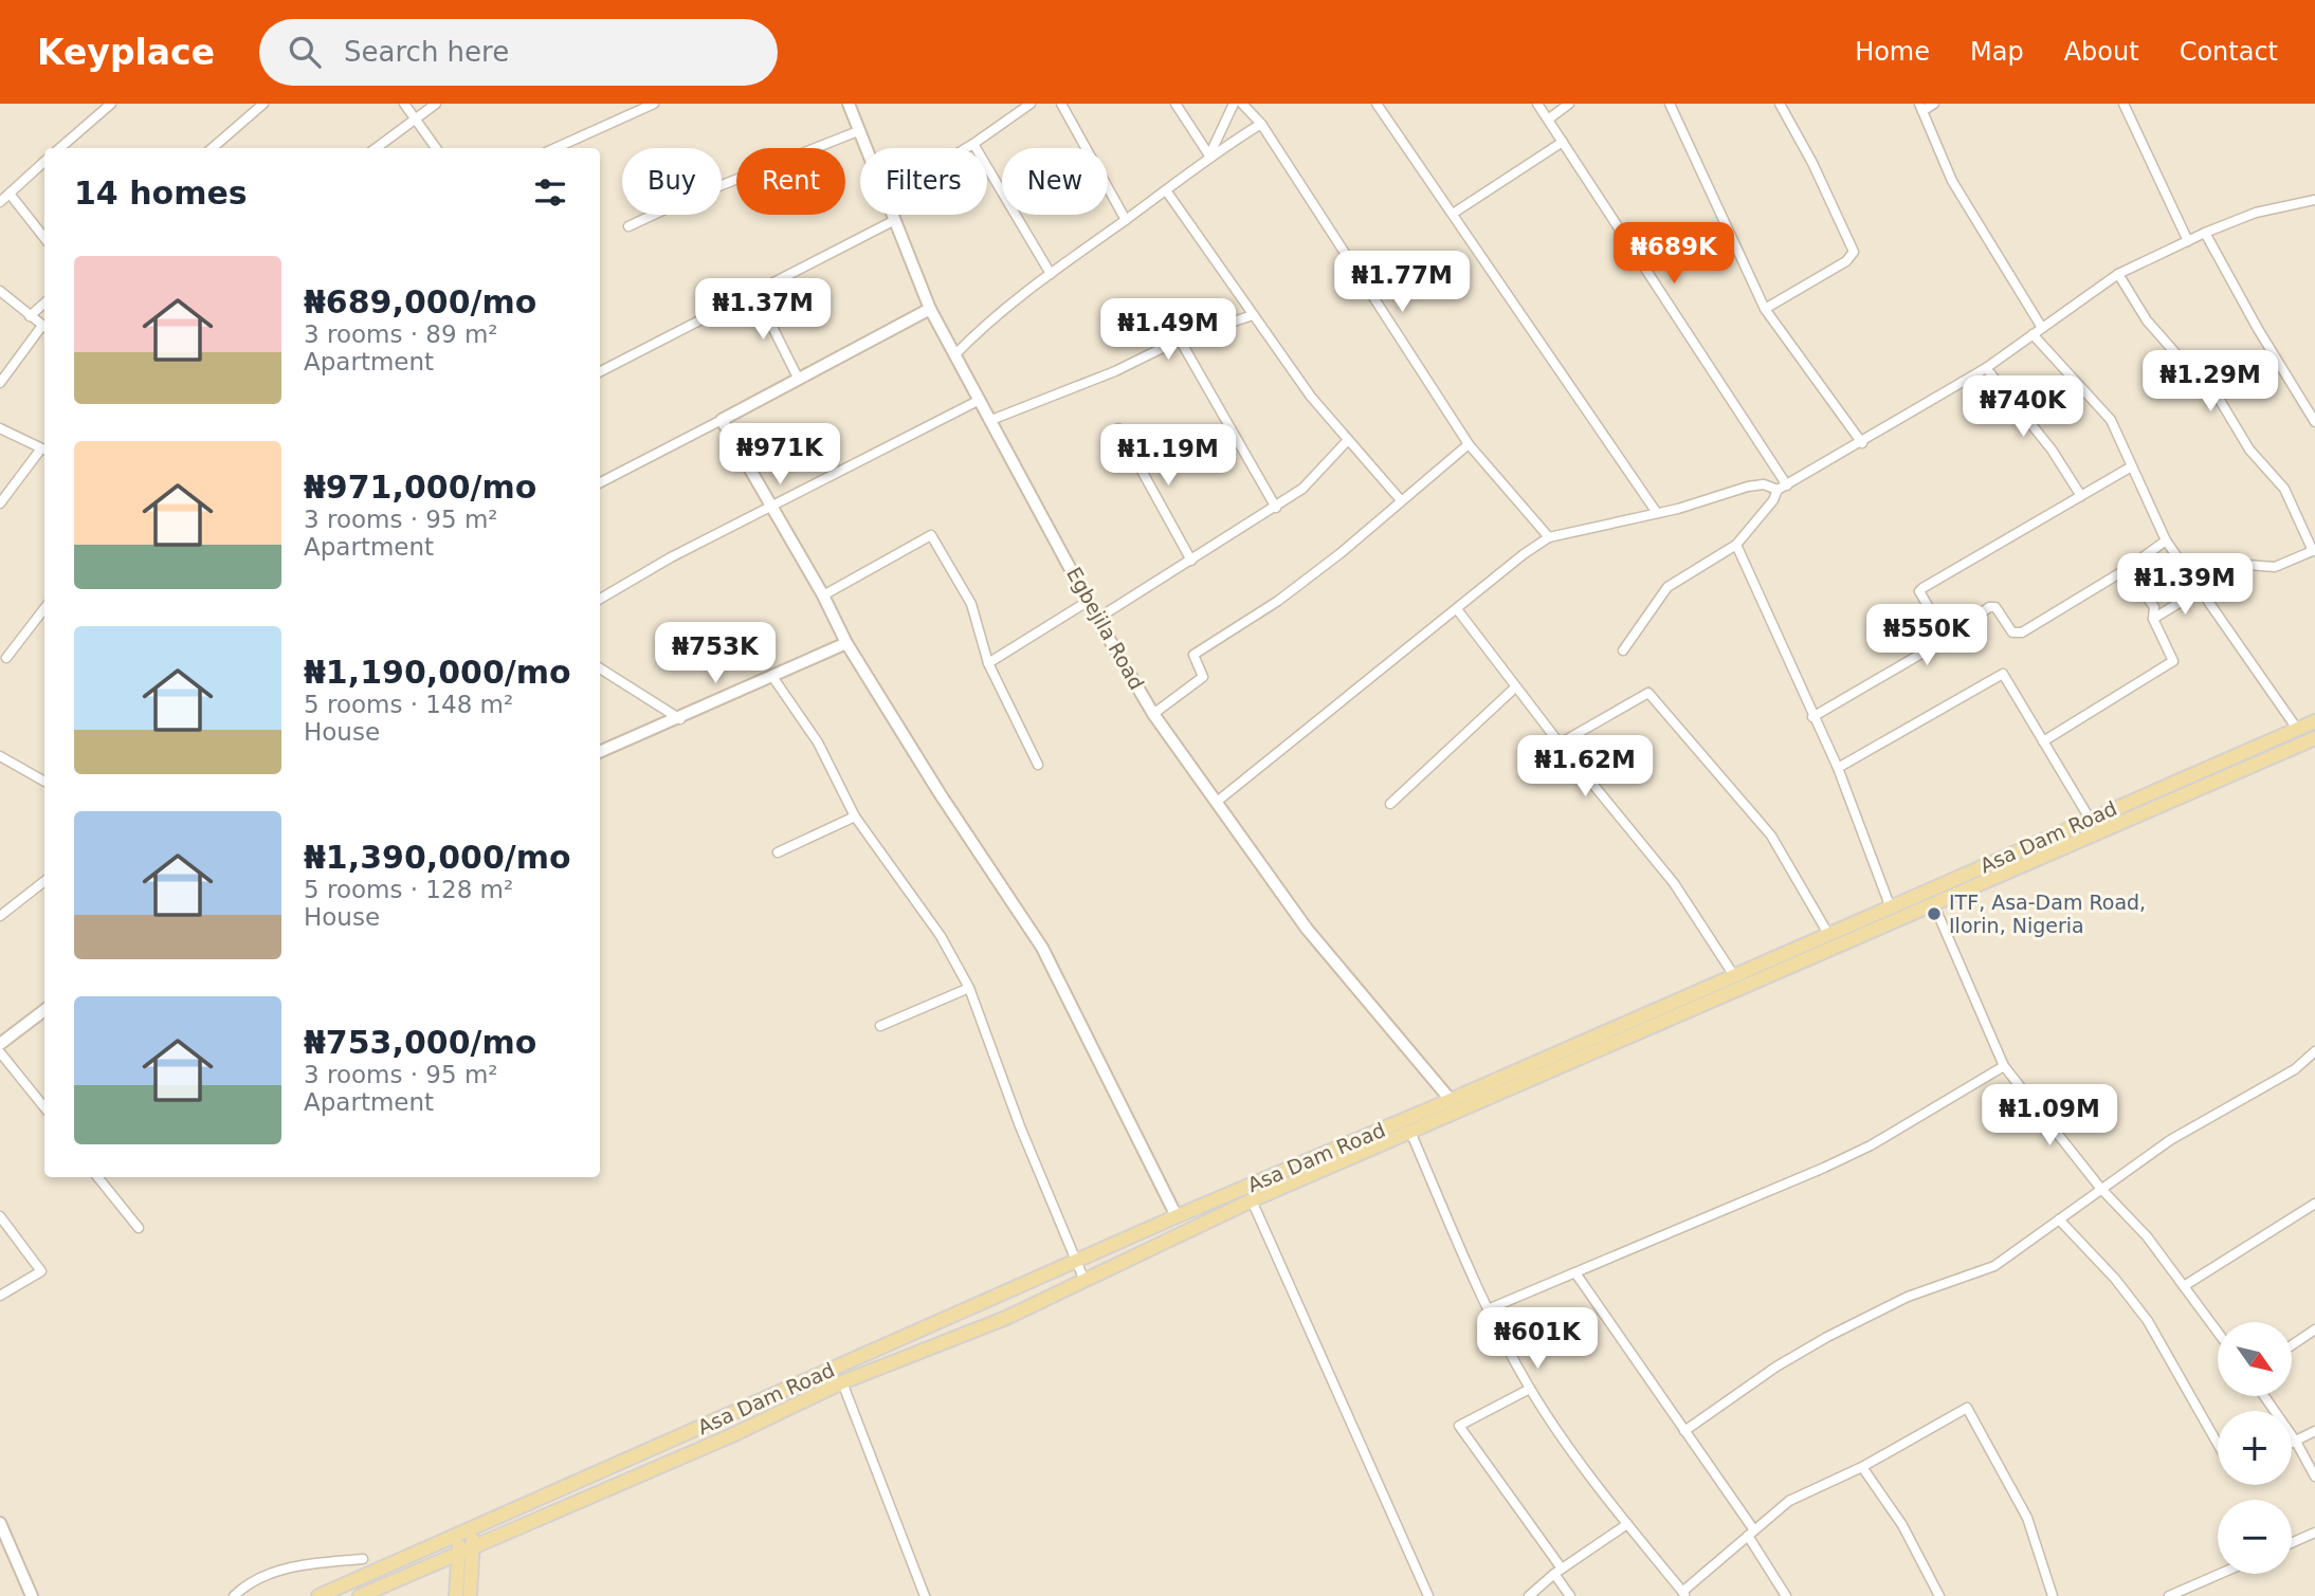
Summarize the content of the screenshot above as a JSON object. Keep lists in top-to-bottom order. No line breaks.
{"streets":{"main road":["Asa Dam Road"],"street":["Egbejila Road"]},"crossings":[["Egbejila Road","Asa Dam Road"]],"places":["ITF, Asa-Dam Road, Ilorin, Nigeria"],"north":"bottom right","page":{"header":"Keyplace","search":"Search here","nav":["Home","Map","About","Contact"],"chip":["Buy","Rent","Filters","New"],"heading":"14 homes","price":["₦689K","₦1.77M","₦1.37M","₦1.49M","₦1.29M","₦740K","₦971K","₦1.19M","₦1.39M","₦550K","₦753K","₦1.62M","₦1.09M","₦601K"],"list":[{"name":"₦689,000/mo","note":"3 rooms · 89 m² · Apartment"},{"name":"₦971,000/mo","note":"3 rooms · 95 m² · Apartment"},{"name":"₦1,190,000/mo","note":"5 rooms · 148 m² · House"},{"name":"₦1,390,000/mo","note":"5 rooms · 128 m² · House"},{"name":"₦753,000/mo","note":"3 rooms · 95 m² · Apartment"}],"map_buttons":["+","−"]}}
